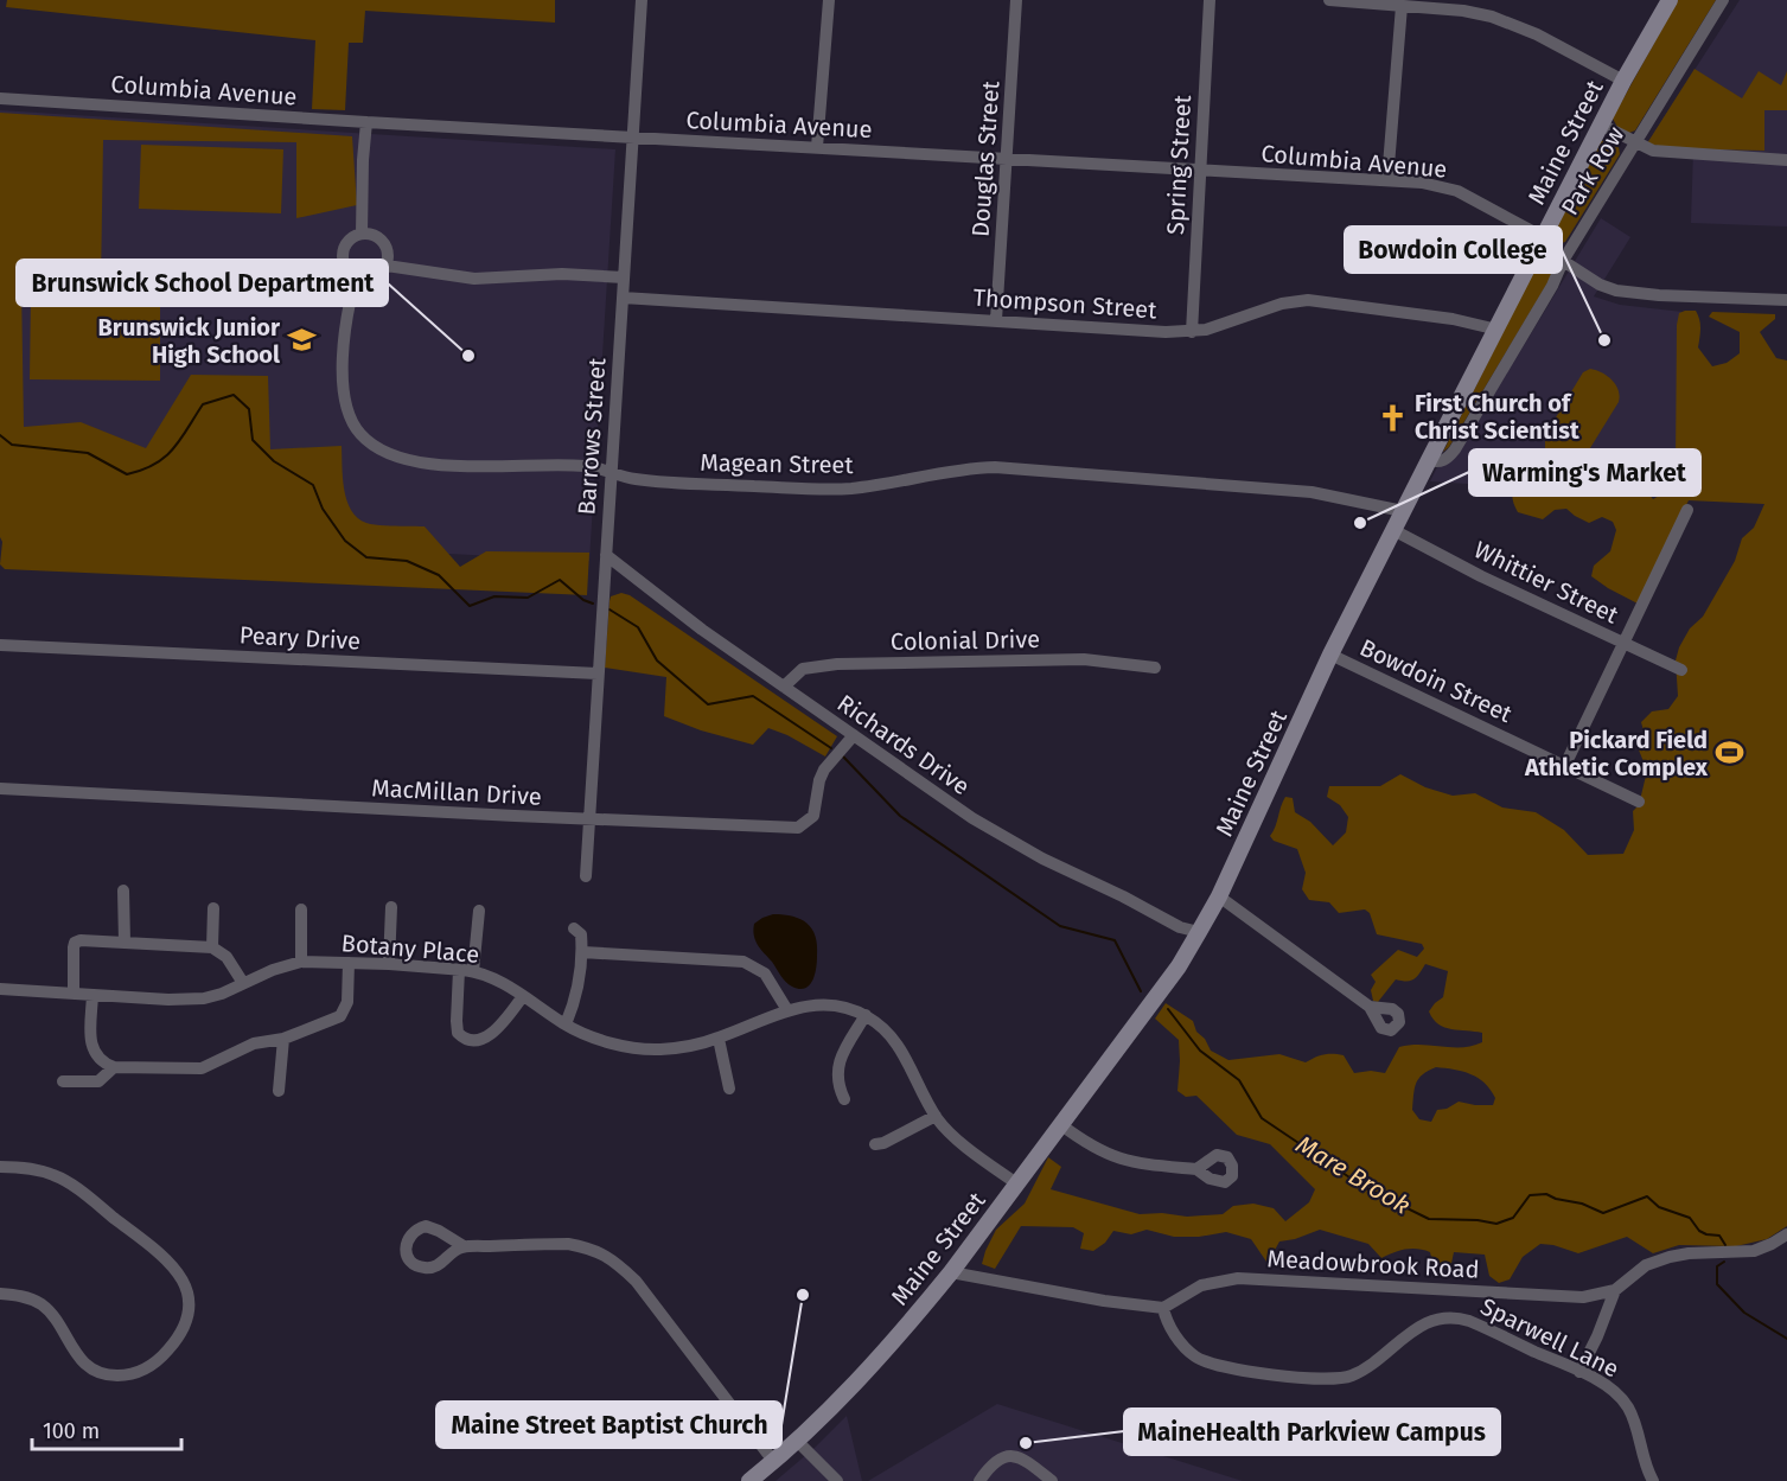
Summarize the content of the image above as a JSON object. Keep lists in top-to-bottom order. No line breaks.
{"streets":{"street":["Columbia Avenue","Maine Street","Douglas Street","Spring Street","Park Row","Thompson Street","Barrows Street","Magean Street","Whittier Street","Peary Drive","Colonial Drive","Bowdoin Street","Richards Drive","MacMillan Drive","Botany Place","Meadowbrook Road","Sparwell Lane"]},"crossings":[["Columbia Avenue","Maine Street"],["Columbia Avenue","Douglas Street"],["Columbia Avenue","Spring Street"],["Columbia Avenue","Park Row"],["Columbia Avenue","Barrows Street"],["Maine Street","Park Row"],["Maine Street","Thompson Street"],["Maine Street","Magean Street"],["Maine Street","Whittier Street"],["Maine Street","Bowdoin Street"],["Maine Street","Richards Drive"],["Maine Street","Botany Place"],["Douglas Street","Thompson Street"],["Spring Street","Thompson Street"],["Thompson Street","Barrows Street"],["Barrows Street","Magean Street"],["Barrows Street","Peary Drive"],["Barrows Street","Richards Drive"],["Barrows Street","MacMillan Drive"],["Colonial Drive","Richards Drive"],["Richards Drive","MacMillan Drive"],["Meadowbrook Road","Sparwell Lane"]],"water":["Mare Brook"],"places":{"school or university":["Brunswick Junior High School"],"other":["Bowdoin College","Brunswick School Department","Warming's Market","Maine Street Baptist Church","MaineHealth Parkview Campus"],"church":["First Church of Christ Scientist"],"sports":["Pickard Field Athletic Complex"]},"scale_bar":"100 m"}
